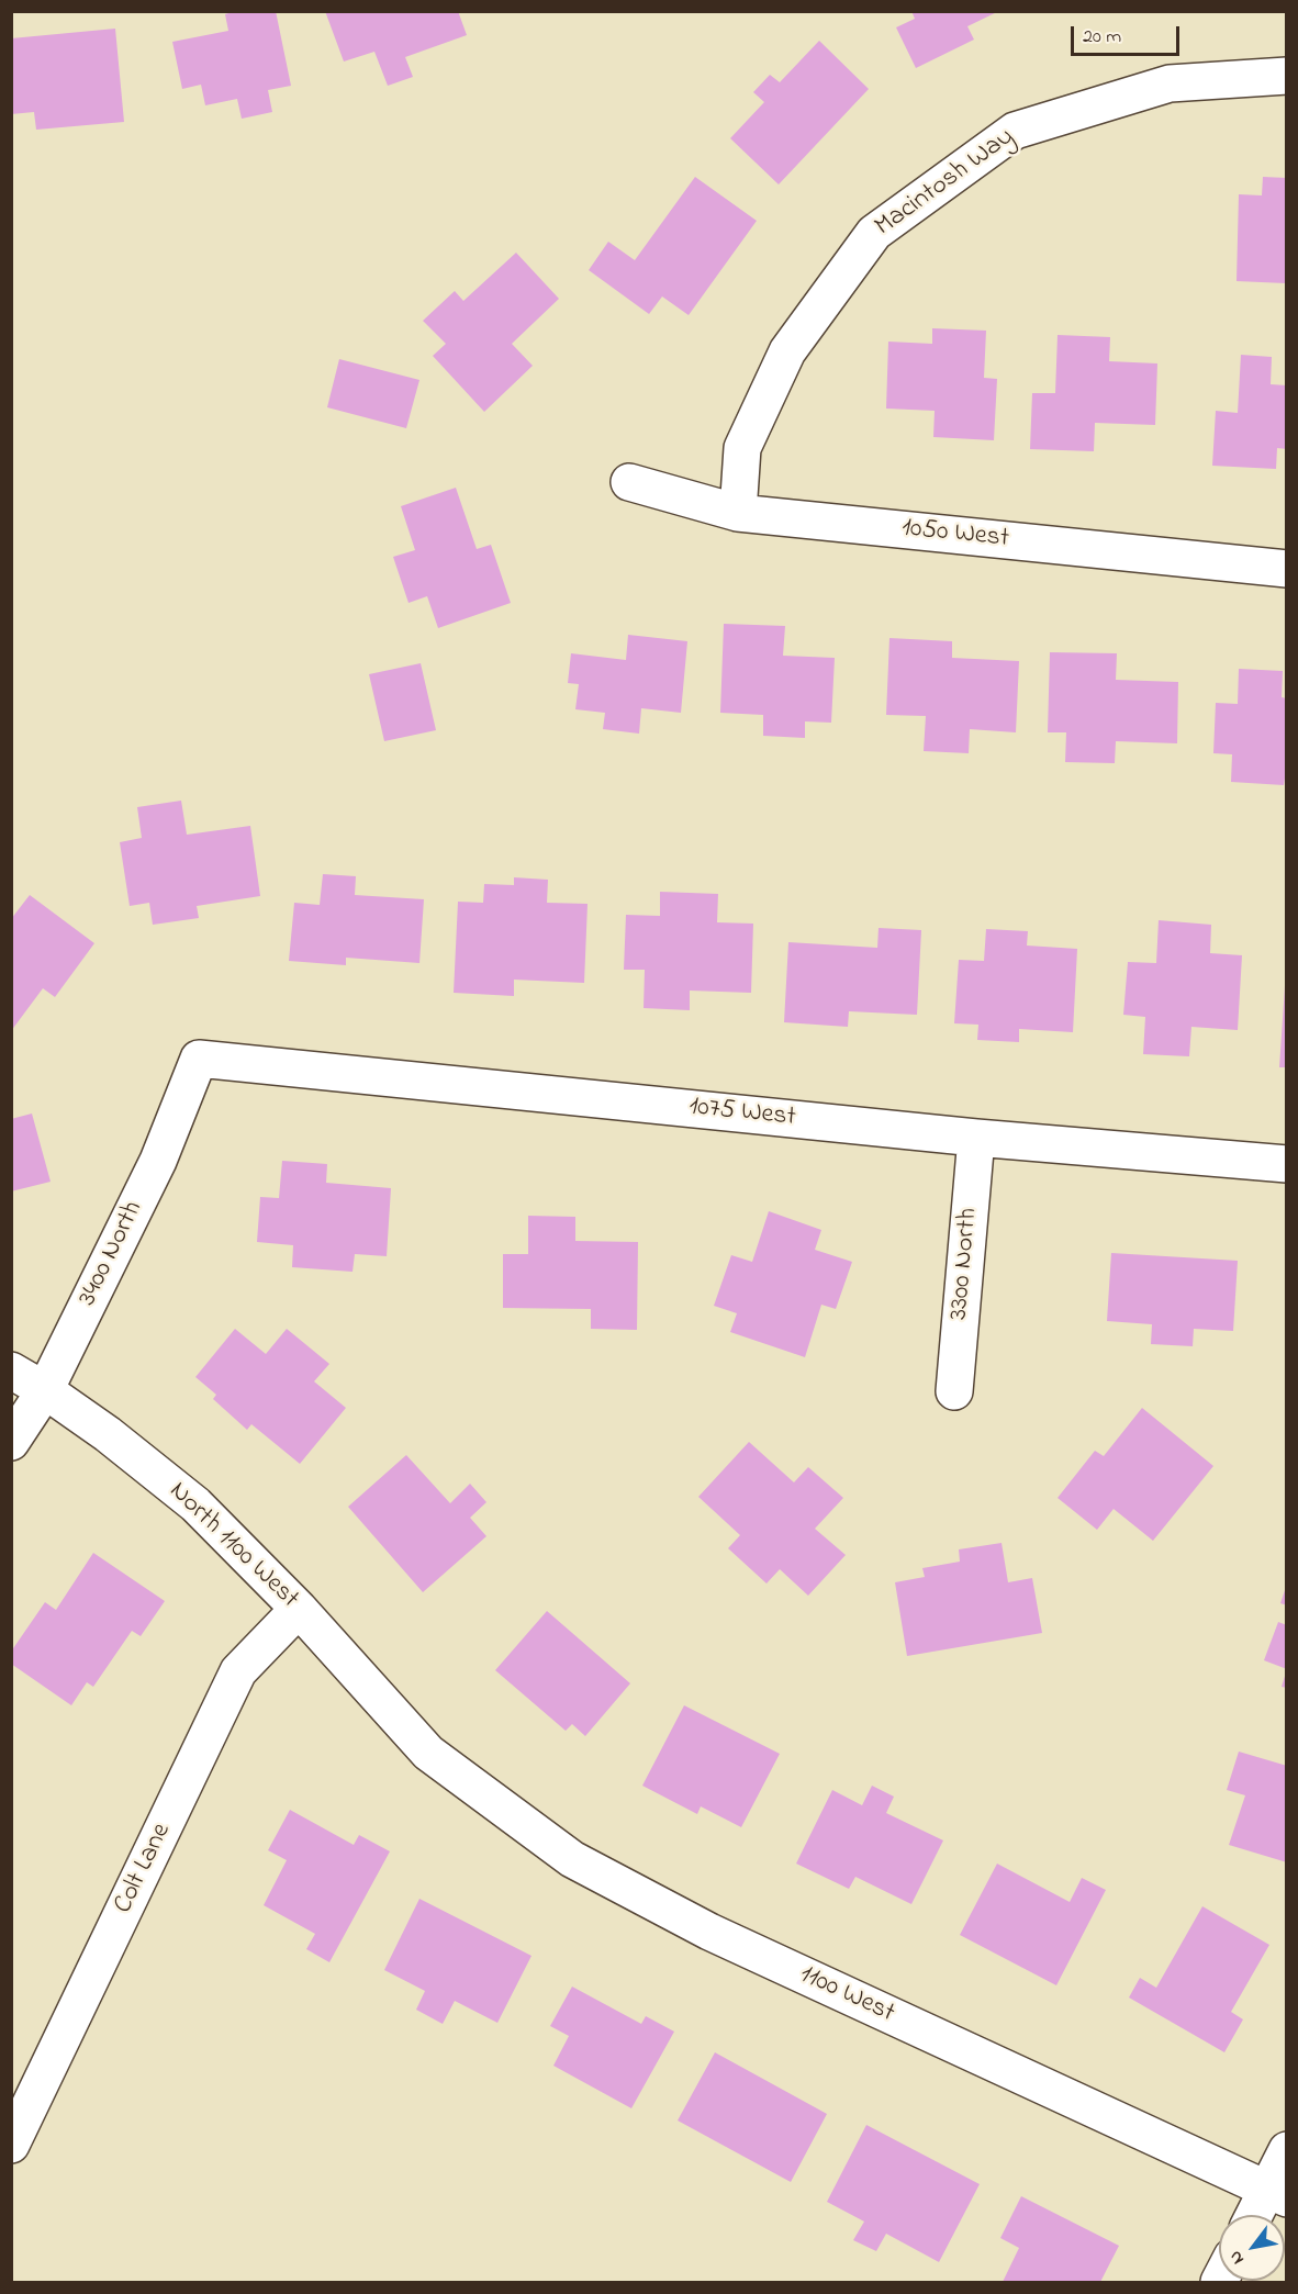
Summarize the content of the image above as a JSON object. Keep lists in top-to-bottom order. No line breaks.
{"streets":{"street":["Macintosh Way","1050 West","1075 West","3400 North","3300 North","North 1100 West","Colt Lane","1100 West"]},"crossings":[["Macintosh Way","1050 West"],["1075 West","3400 North"],["1075 West","3300 North"],["3400 North","North 1100 West"],["North 1100 West","Colt Lane"],["North 1100 West","1100 West"]],"scale_bar":"20 m","north":"bottom left"}
